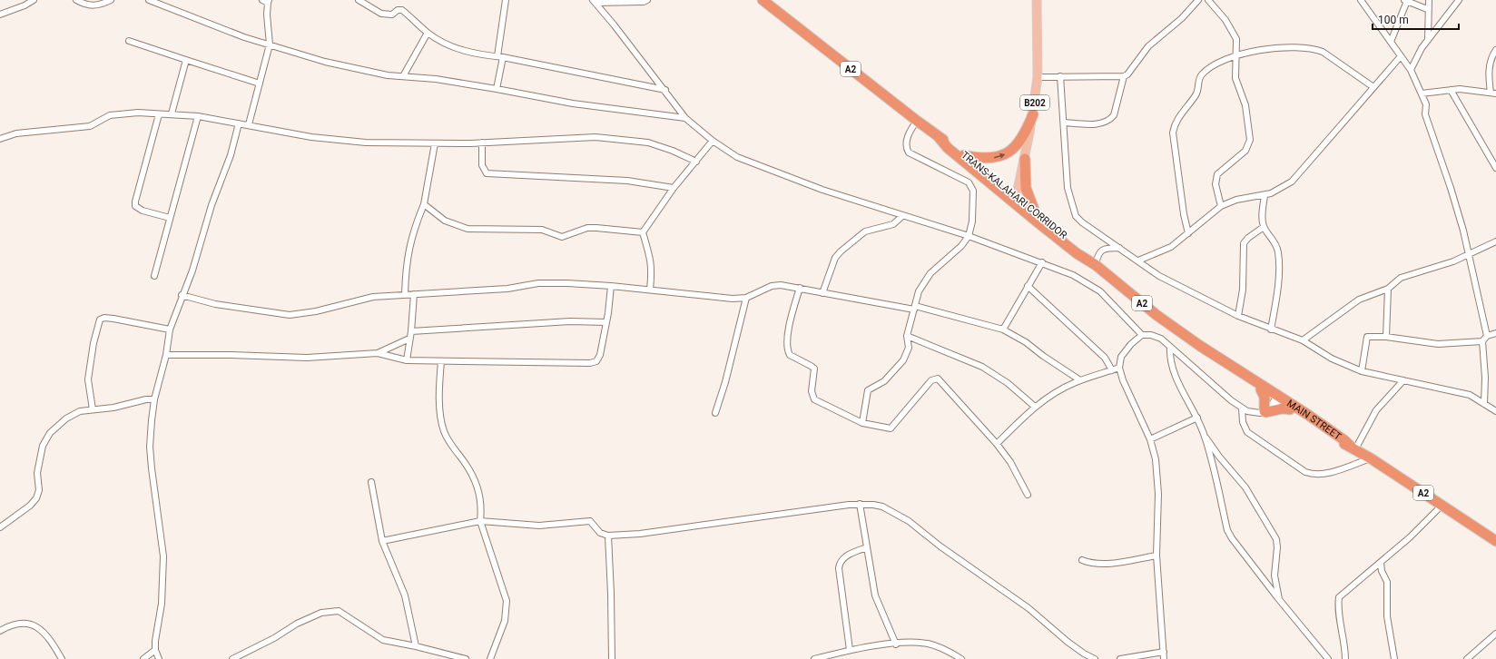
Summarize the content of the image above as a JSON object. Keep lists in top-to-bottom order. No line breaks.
{"streets":{"highway":["A2","TRANS-KALAHARI CORRIDOR","MAIN STREET"],"main road":["B202"]},"crossings":[["B202","TRANS-KALAHARI CORRIDOR"],["TRANS-KALAHARI CORRIDOR","MAIN STREET"]],"scale_bar":"100 m"}
